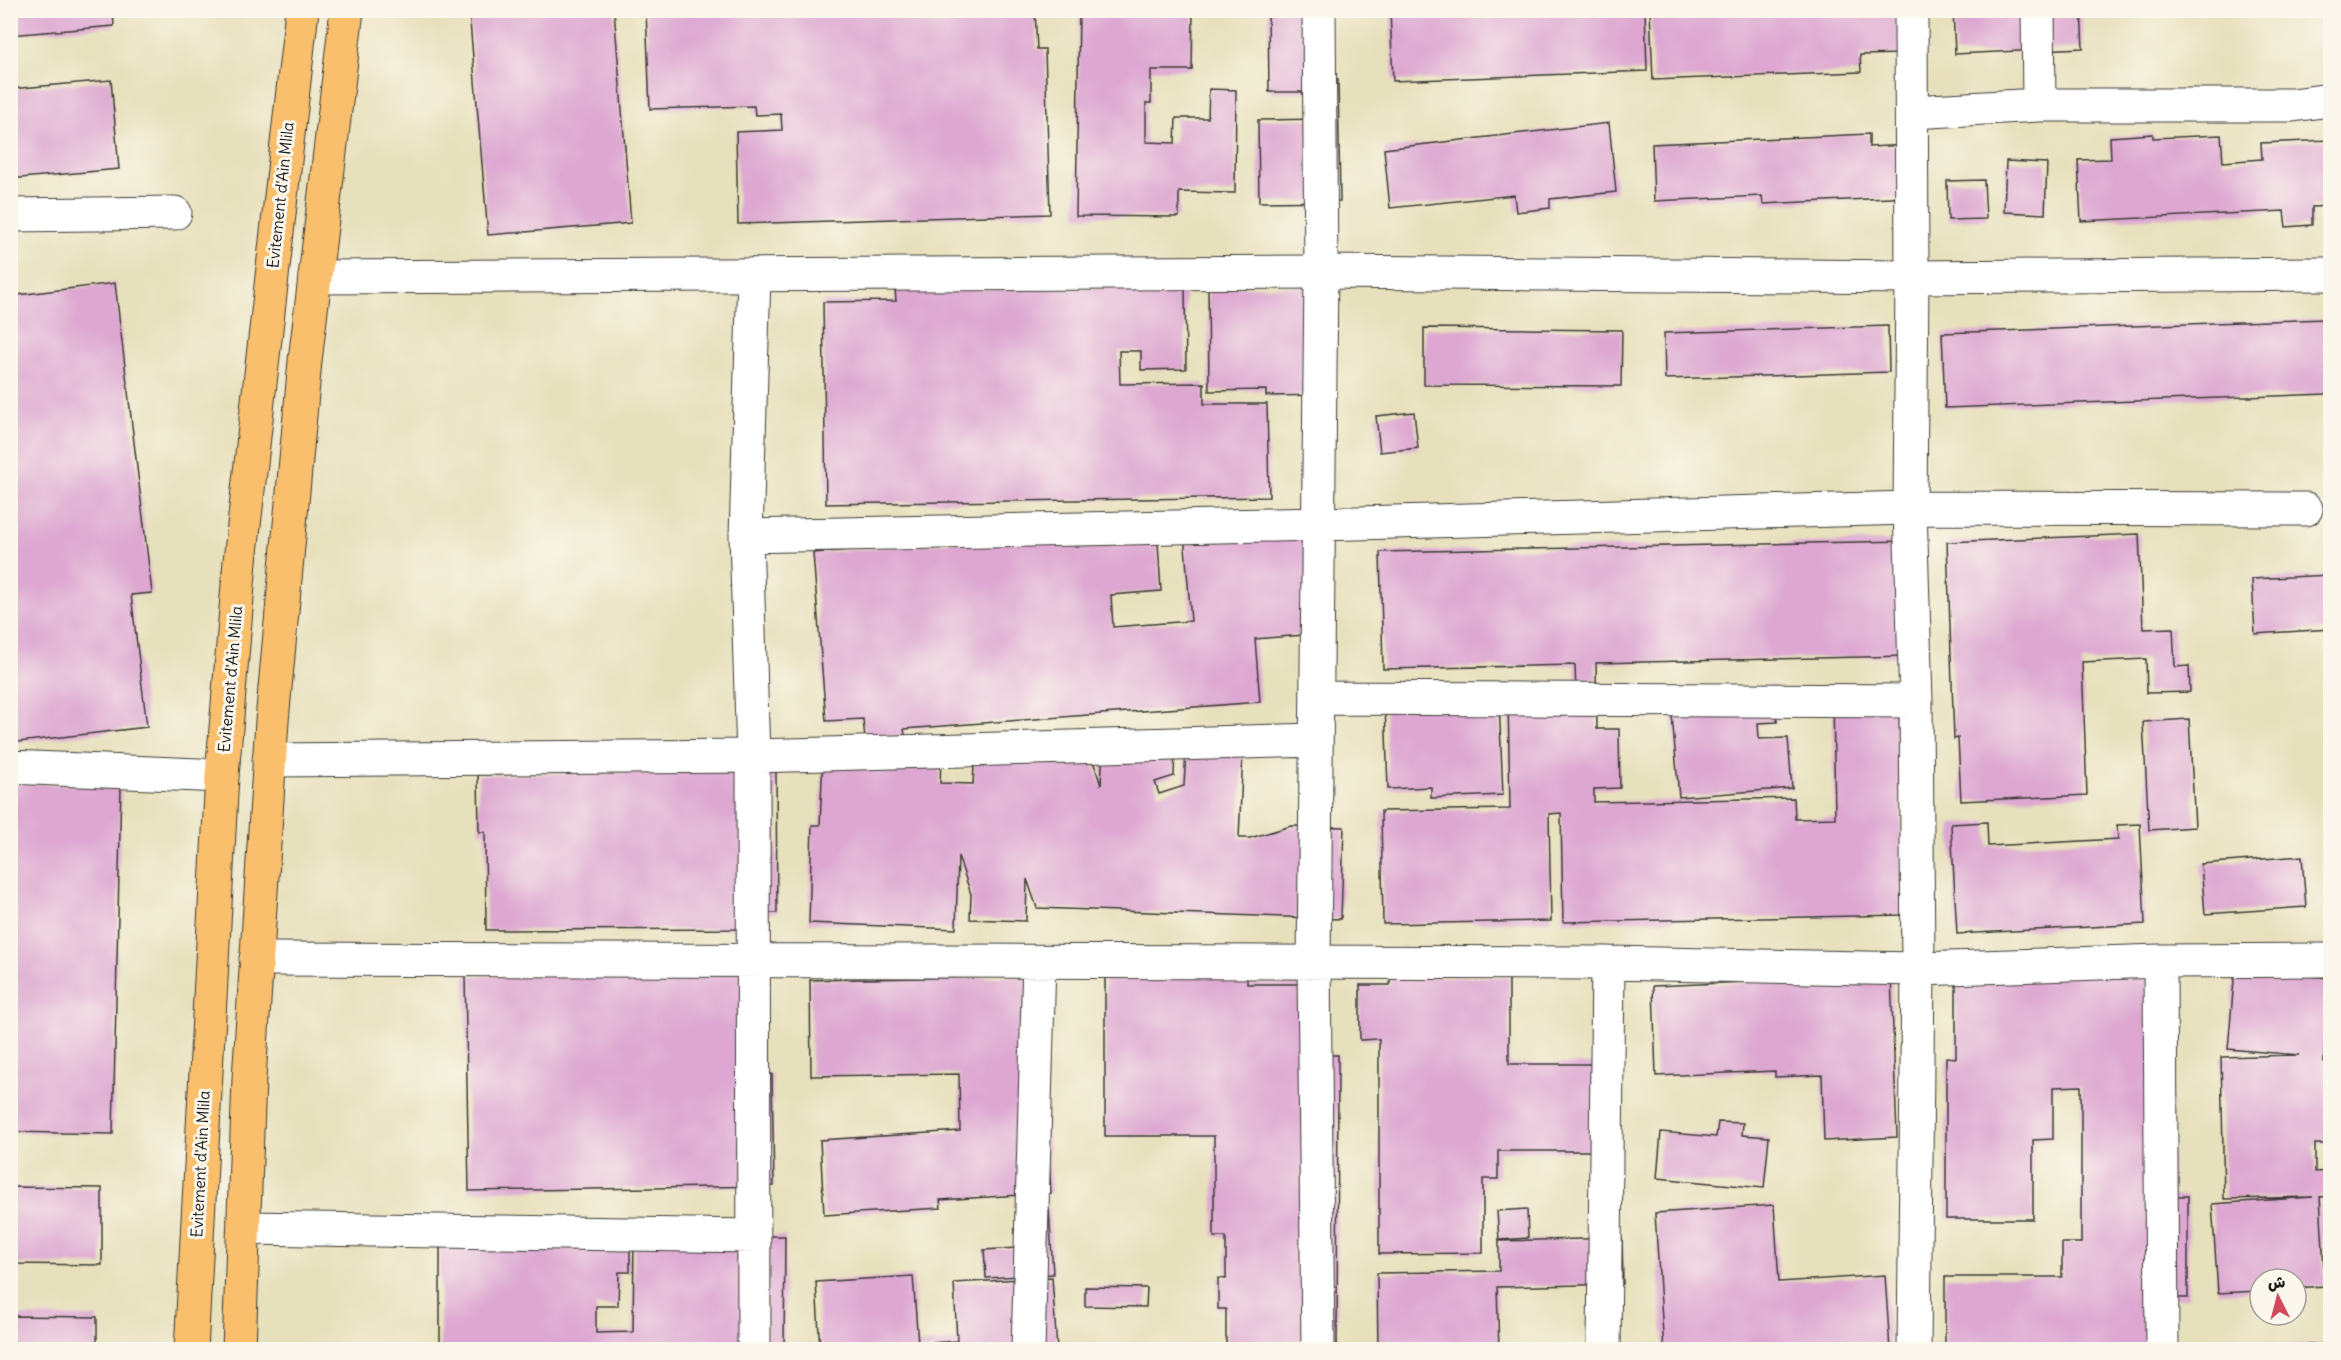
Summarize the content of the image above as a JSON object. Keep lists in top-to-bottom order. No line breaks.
{"streets":{"highway":["Evitement d'Ain Mlila"]},"north":"top"}
